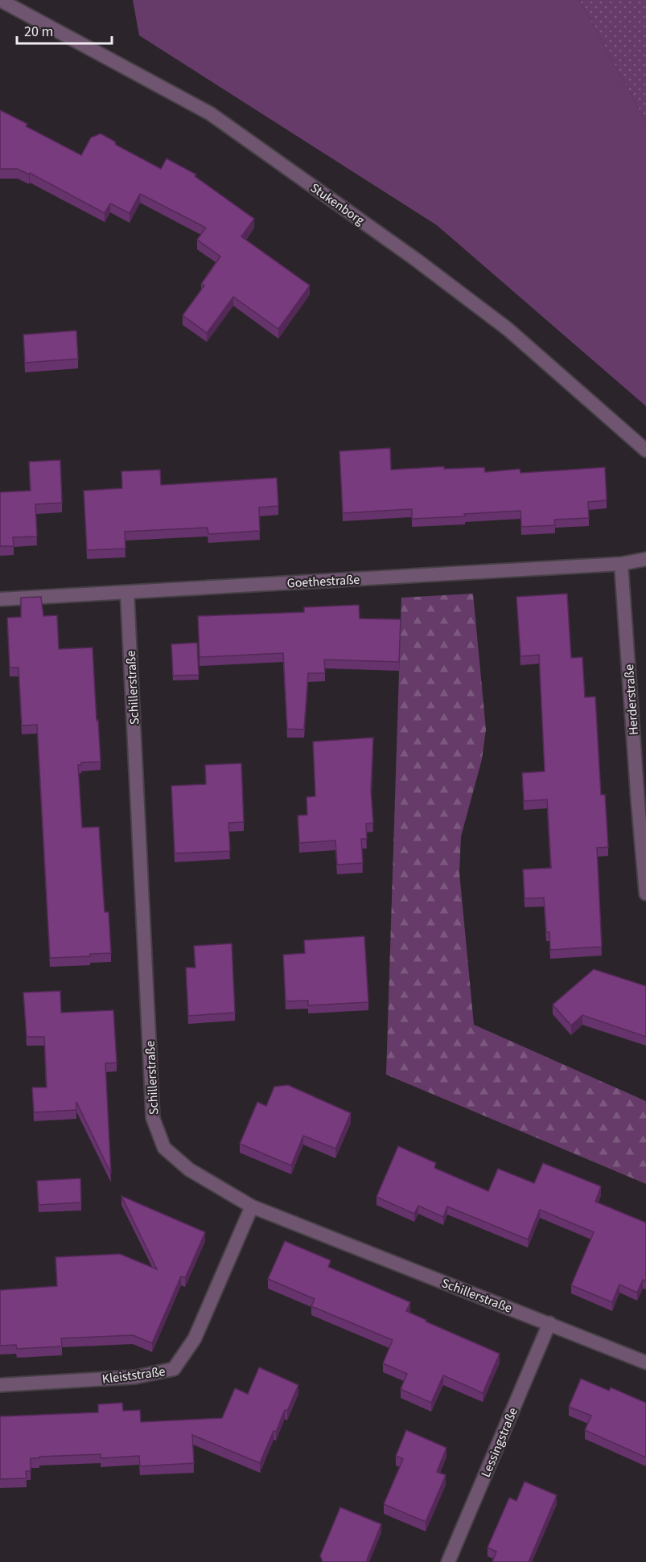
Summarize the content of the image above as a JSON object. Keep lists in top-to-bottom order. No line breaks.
{"streets":{"street":["Stukenborg","Goethestraße","Schillerstraße","Herderstraße","Kleiststraße","Lessingstraße"]},"crossings":[["Goethestraße","Schillerstraße"],["Goethestraße","Herderstraße"],["Schillerstraße","Kleiststraße"],["Schillerstraße","Lessingstraße"]],"scale_bar":"20 m"}
